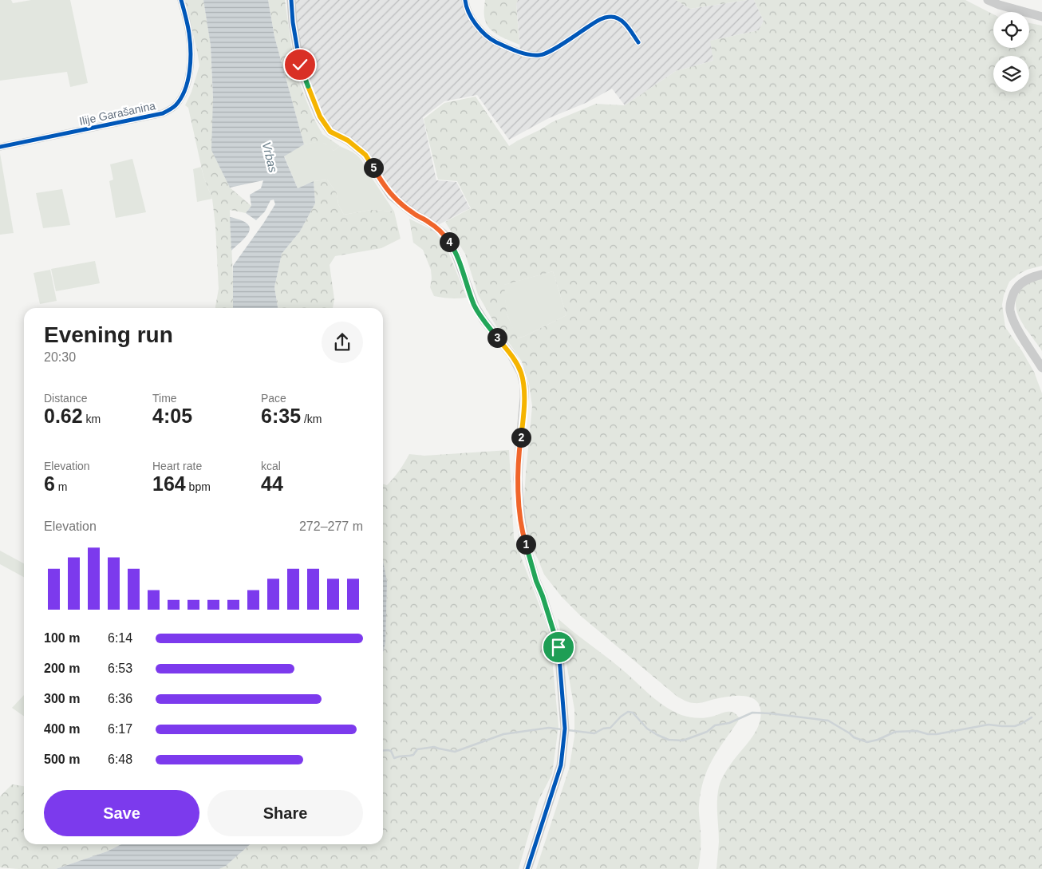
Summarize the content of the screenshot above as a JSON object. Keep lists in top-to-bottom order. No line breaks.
{"streets":{"street":["Ilije Garašanina"]},"water":["Vrbas"],"page":{"pins":["5","4","3","2","1"],"heading":["Evening run","20:30"],"stats":[["Distance","0.62 km"],["Time","4:05"],["Pace","6:35 /km"],["Elevation","6 m"],["Heart rate","164 bpm"],["kcal","44"]],"chart":["Elevation","272–277 m"],"list":[{"name":"100 m","note":"6:14"},{"name":"200 m","note":"6:53"},{"name":"300 m","note":"6:36"},{"name":"400 m","note":"6:17"},{"name":"500 m","note":"6:48"}],"buttons":["Save","Share"]}}
